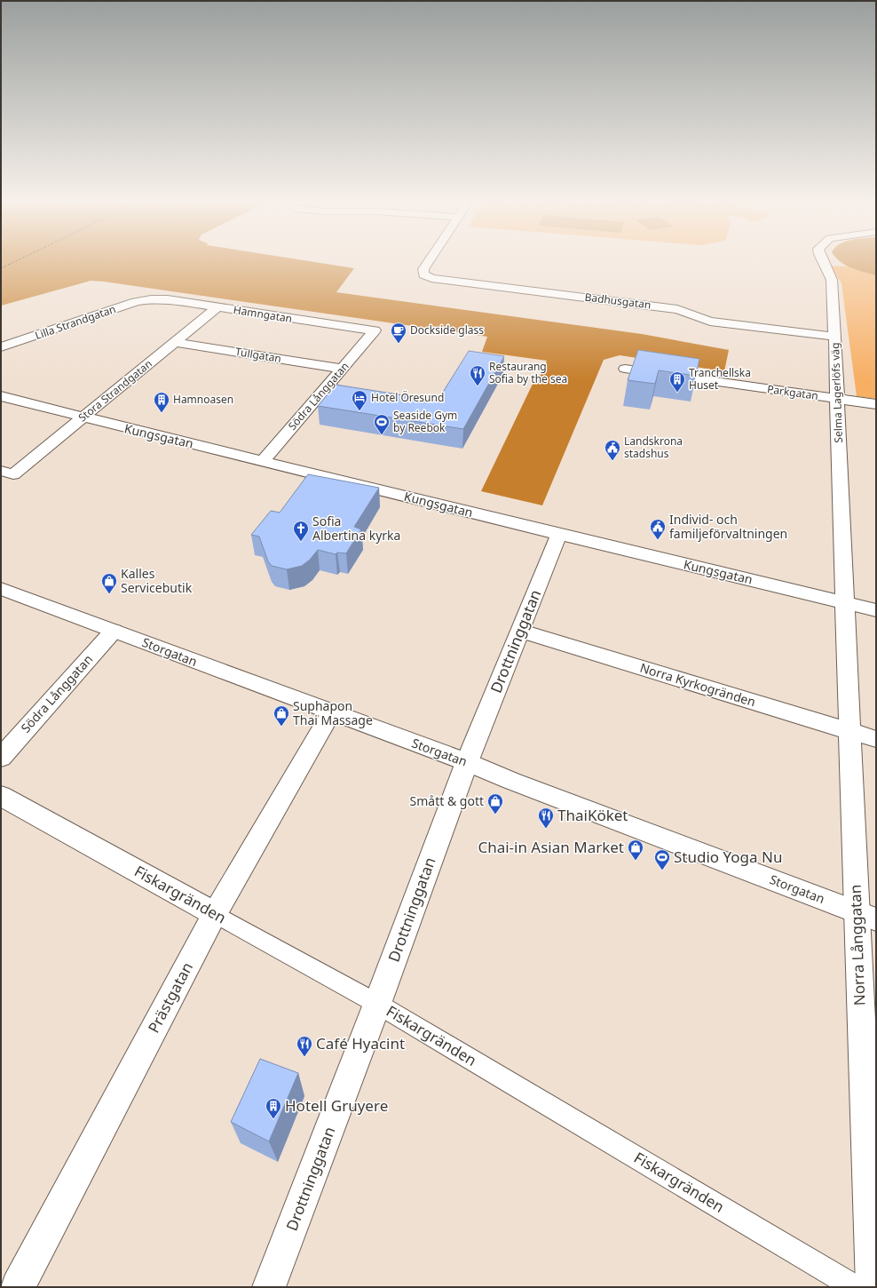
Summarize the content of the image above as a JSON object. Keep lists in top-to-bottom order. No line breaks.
{"streets":{"street":["Badhusgatan","Hamngatan","Lilla Strandgatan","Tullgatan","Stora Strandgatan","Parkgatan","Selma Lagerlöfs väg","Södra Långgatan","Kungsgatan","Drottninggatan","Storgatan","Norra Kyrkogränden","Fiskargränden","Norra Långgatan","Prästgatan"]},"crossings":[["Badhusgatan","Selma Lagerlöfs väg"],["Hamngatan","Lilla Strandgatan"],["Hamngatan","Stora Strandgatan"],["Hamngatan","Södra Långgatan"],["Tullgatan","Stora Strandgatan"],["Tullgatan","Södra Långgatan"],["Stora Strandgatan","Kungsgatan"],["Parkgatan","Selma Lagerlöfs väg"],["Selma Lagerlöfs väg","Kungsgatan"],["Selma Lagerlöfs väg","Norra Långgatan"],["Södra Långgatan","Kungsgatan"],["Södra Långgatan","Storgatan"],["Kungsgatan","Drottninggatan"],["Kungsgatan","Norra Långgatan"],["Drottninggatan","Storgatan"],["Drottninggatan","Norra Kyrkogränden"],["Drottninggatan","Fiskargränden"],["Storgatan","Norra Långgatan"],["Storgatan","Prästgatan"],["Norra Kyrkogränden","Norra Långgatan"],["Fiskargränden","Prästgatan"]],"places":{"cafe":["Dockside glass"],"restaurant":["Restaurang Sofia by the sea","ThaiKöket","Café Hyacint"],"building":["Tranchellska Huset","Hamnoasen","Hotell Gruyere"],"hotel":["Hotel Öresund"],"sports":["Seaside Gym by Reebok","Studio Yoga Nu"],"public building":["Landskrona stadshus","Individ- och familjeförvaltningen"],"church":["Sofia Albertina kyrka"],"shop":["Kalles Servicebutik","Suphapon Thai Massage","Smått & gott","Chai-in Asian Market"]}}
